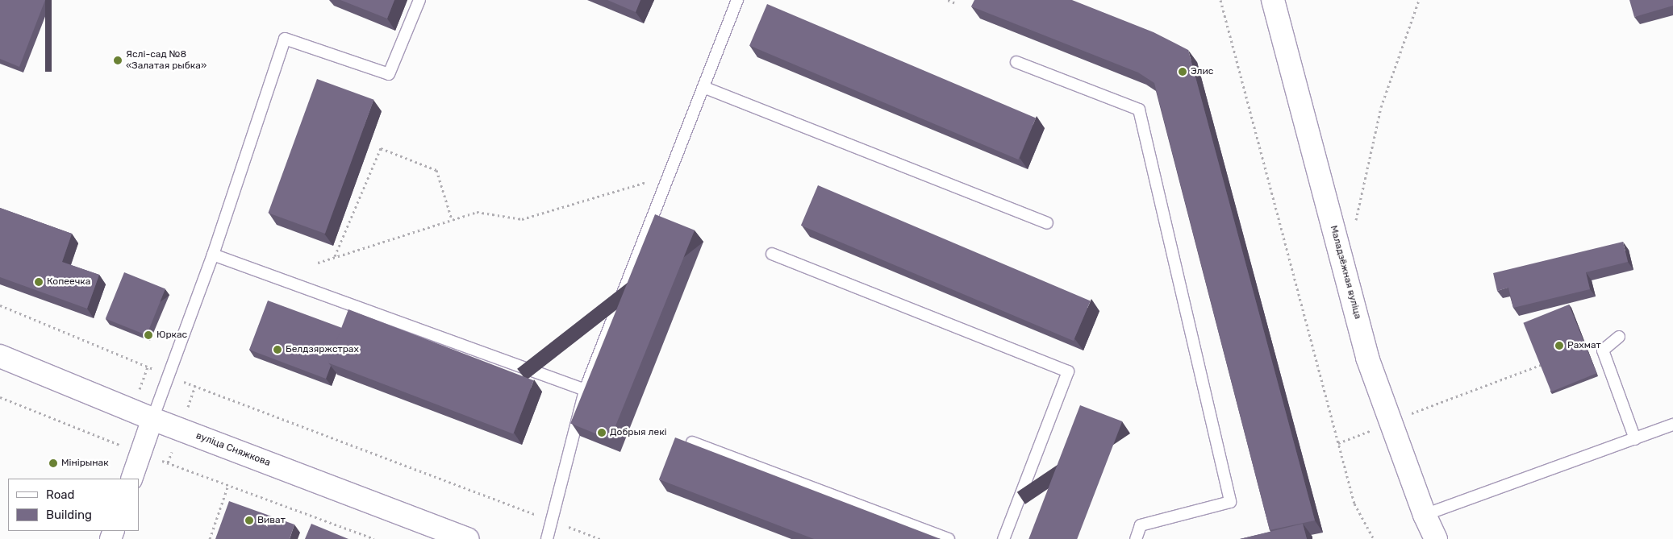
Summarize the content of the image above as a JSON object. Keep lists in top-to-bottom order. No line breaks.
{"streets":{"street":["Маладзёжная вуліца","вуліца Сняжкова"]},"places":["Яслі-сад №8 «Залатая рыбка»","Элис","Копеечка","Юркас","Рахмат","Белдзяржстрах","Добрыя лекі","Мінірынак","Виват"],"legend":["Road","Building"]}
